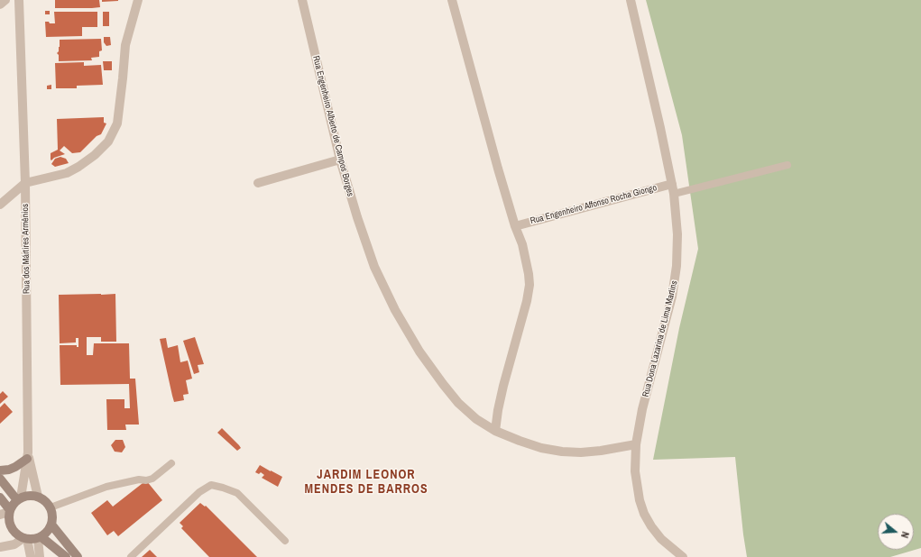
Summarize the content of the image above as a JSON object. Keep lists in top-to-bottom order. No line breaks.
{"streets":{"street":["Rua Engenheiro Alberto de Campos Borges","Rua Engenheiro Affonso Rocha Giongo","Rua dos Mártires Armênios","Rua Dona Lazarina de Lima Martins"]},"crossings":[["Rua Engenheiro Alberto de Campos Borges","Rua Dona Lazarina de Lima Martins"],["Rua Engenheiro Affonso Rocha Giongo","Rua Dona Lazarina de Lima Martins"]],"districts":["JARDIM LEONOR MENDES DE BARROS"],"north":"right"}
